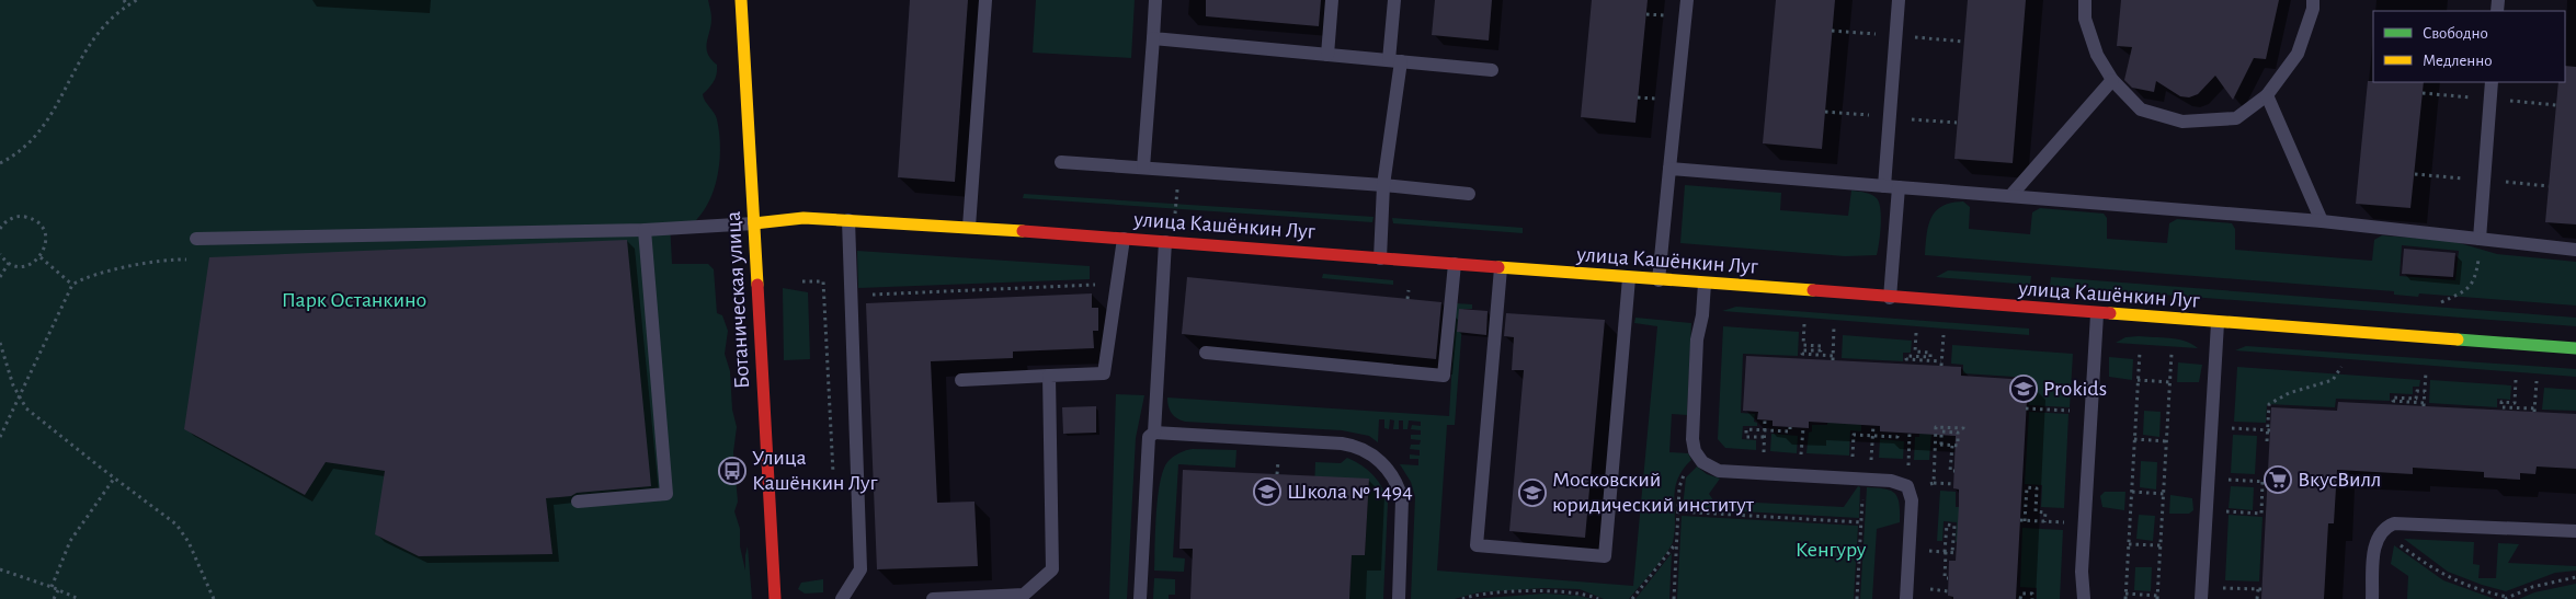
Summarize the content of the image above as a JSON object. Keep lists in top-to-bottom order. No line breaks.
{"streets":{"street":["улица Кашёнкин Луг","Ботаническая улица"]},"crossings":[["улица Кашёнкин Луг","Ботаническая улица"]],"parks":["Парк Останкино","Кенгуру"],"places":{"school or university":["Prokids","Школа № 1494","Московский юридический институт"],"bus stop":["Улица Кашёнкин Луг"],"supermarket":["ВкусВилл"]},"legend":["Свободно","Медленно"]}
